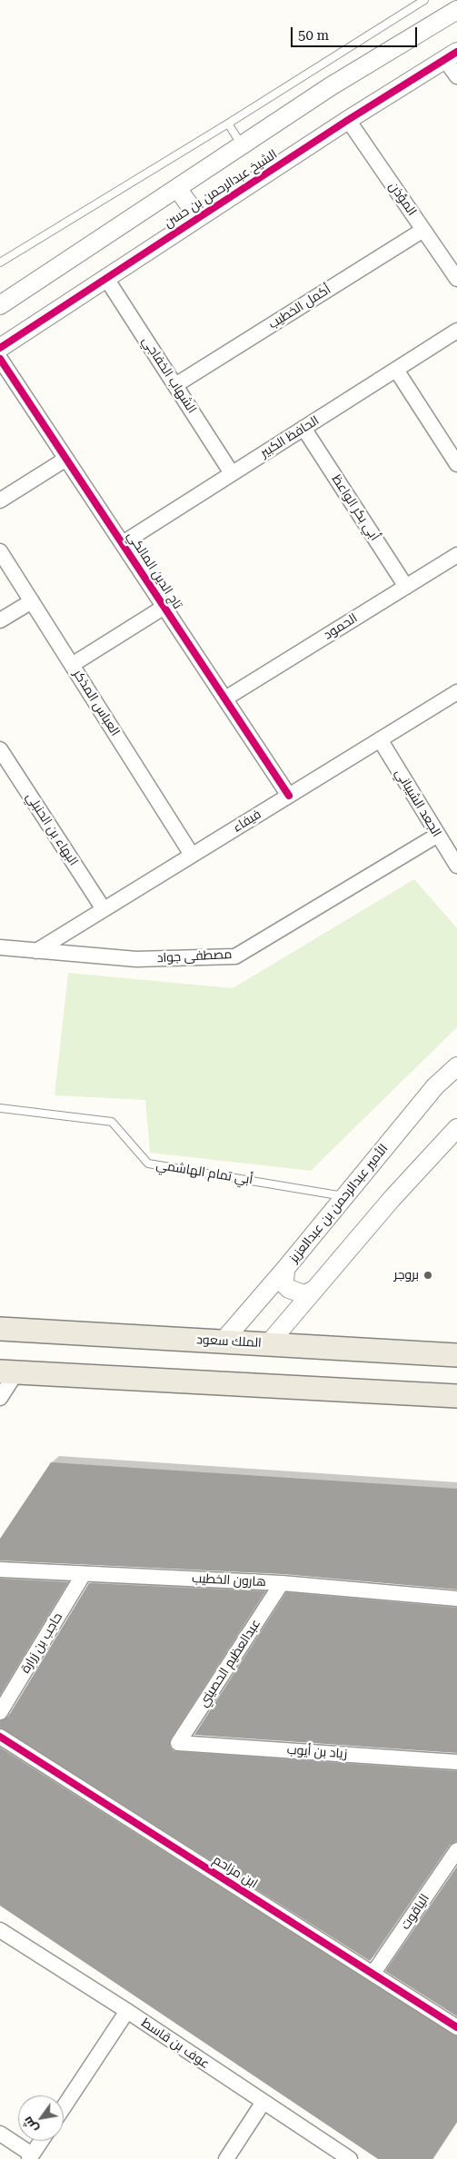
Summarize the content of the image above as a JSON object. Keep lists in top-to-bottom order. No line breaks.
{"streets":{"main road":["الملك سعود"],"street":["الشيخ عبدالرحمن بن حسن","المؤذن","أكمل الخطيب","الشهاب الخفاجي","الحافظ الكبير","أبي بكر الواعظ","تاج الدين المالكي","الحمود","العباس المذكر","الجعد الشيباني","فيفاء","البهاء بن الحنبلي","مصطفى جواد","الأمير عبدالرحمن بن عبدالعزيز","هارون الخطيب","حاجب بن زرارة","عبدالعظيم الحصيني","زياد بن أيوب","ابن مزاحم","الياقوت","عوف بن قاسط"],"lane":["أبي تمام الهاشمي"]},"crossings":[["الشيخ عبدالرحمن بن حسن","المؤذن"],["الشيخ عبدالرحمن بن حسن","الشهاب الخفاجي"],["المؤذن","أكمل الخطيب"],["أكمل الخطيب","الشهاب الخفاجي"],["الشهاب الخفاجي","الحافظ الكبير"],["الحافظ الكبير","أبي بكر الواعظ"],["الحافظ الكبير","تاج الدين المالكي"],["أبي بكر الواعظ","الحمود"],["تاج الدين المالكي","الحمود"],["تاج الدين المالكي","فيفاء"],["العباس المذكر","فيفاء"],["الجعد الشيباني","فيفاء"],["الجعد الشيباني","مصطفى جواد"],["فيفاء","البهاء بن الحنبلي"],["فيفاء","مصطفى جواد"],["أبي تمام الهاشمي","الأمير عبدالرحمن بن عبدالعزيز"],["الأمير عبدالرحمن بن عبدالعزيز","الملك سعود"],["هارون الخطيب","حاجب بن زرارة"],["هارون الخطيب","عبدالعظيم الحصيني"],["عبدالعظيم الحصيني","زياد بن أيوب"],["ابن مزاحم","الياقوت"]],"places":["بروجر"],"scale_bar":"50 m","north":"bottom left"}
